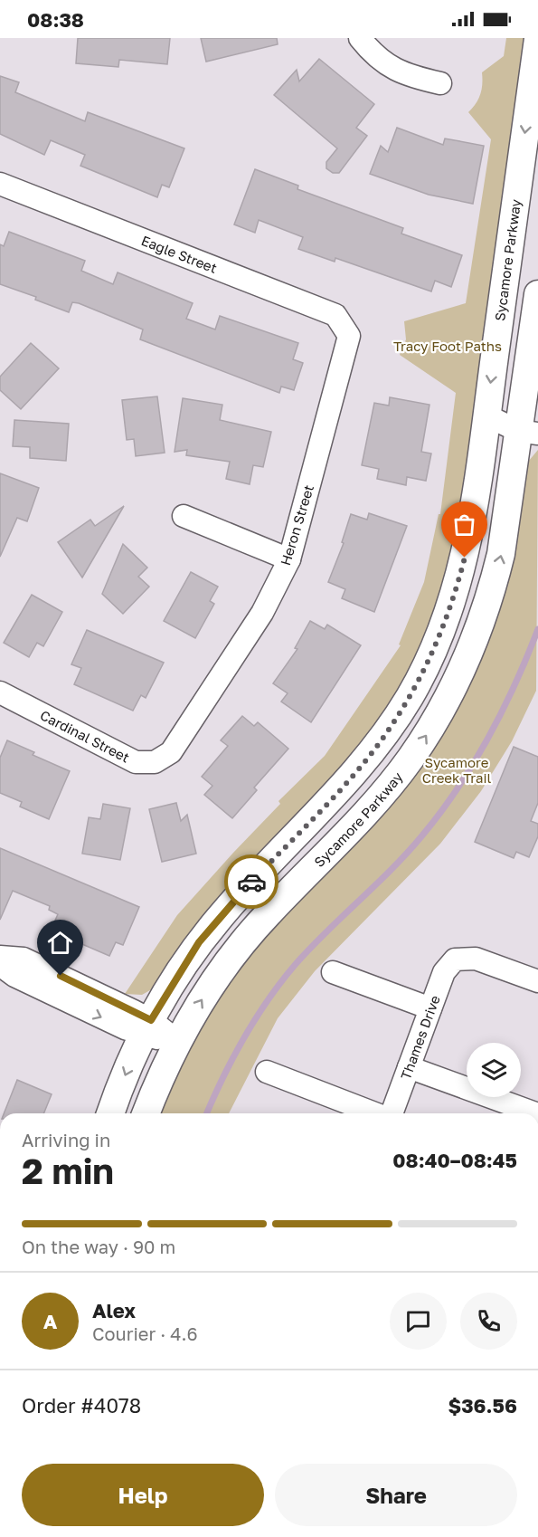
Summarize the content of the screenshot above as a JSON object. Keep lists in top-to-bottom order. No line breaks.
{"streets":{"main road":["Sycamore Parkway"],"street":["Eagle Street","Heron Street","Cardinal Street","Thames Drive"]},"crossings":[["Eagle Street","Heron Street"],["Heron Street","Cardinal Street"]],"parks":["Tracy Foot Paths","Sycamore Creek Trail"],"page":{"status":"08:38","heading":["2 min","Arriving in","08:40–08:45"],"panel":["Alex","Courier · 4.6","Order #4078","$36.56"],"bar":"On the way · 90 m","round":"A","buttons":["Help","Share"]}}
